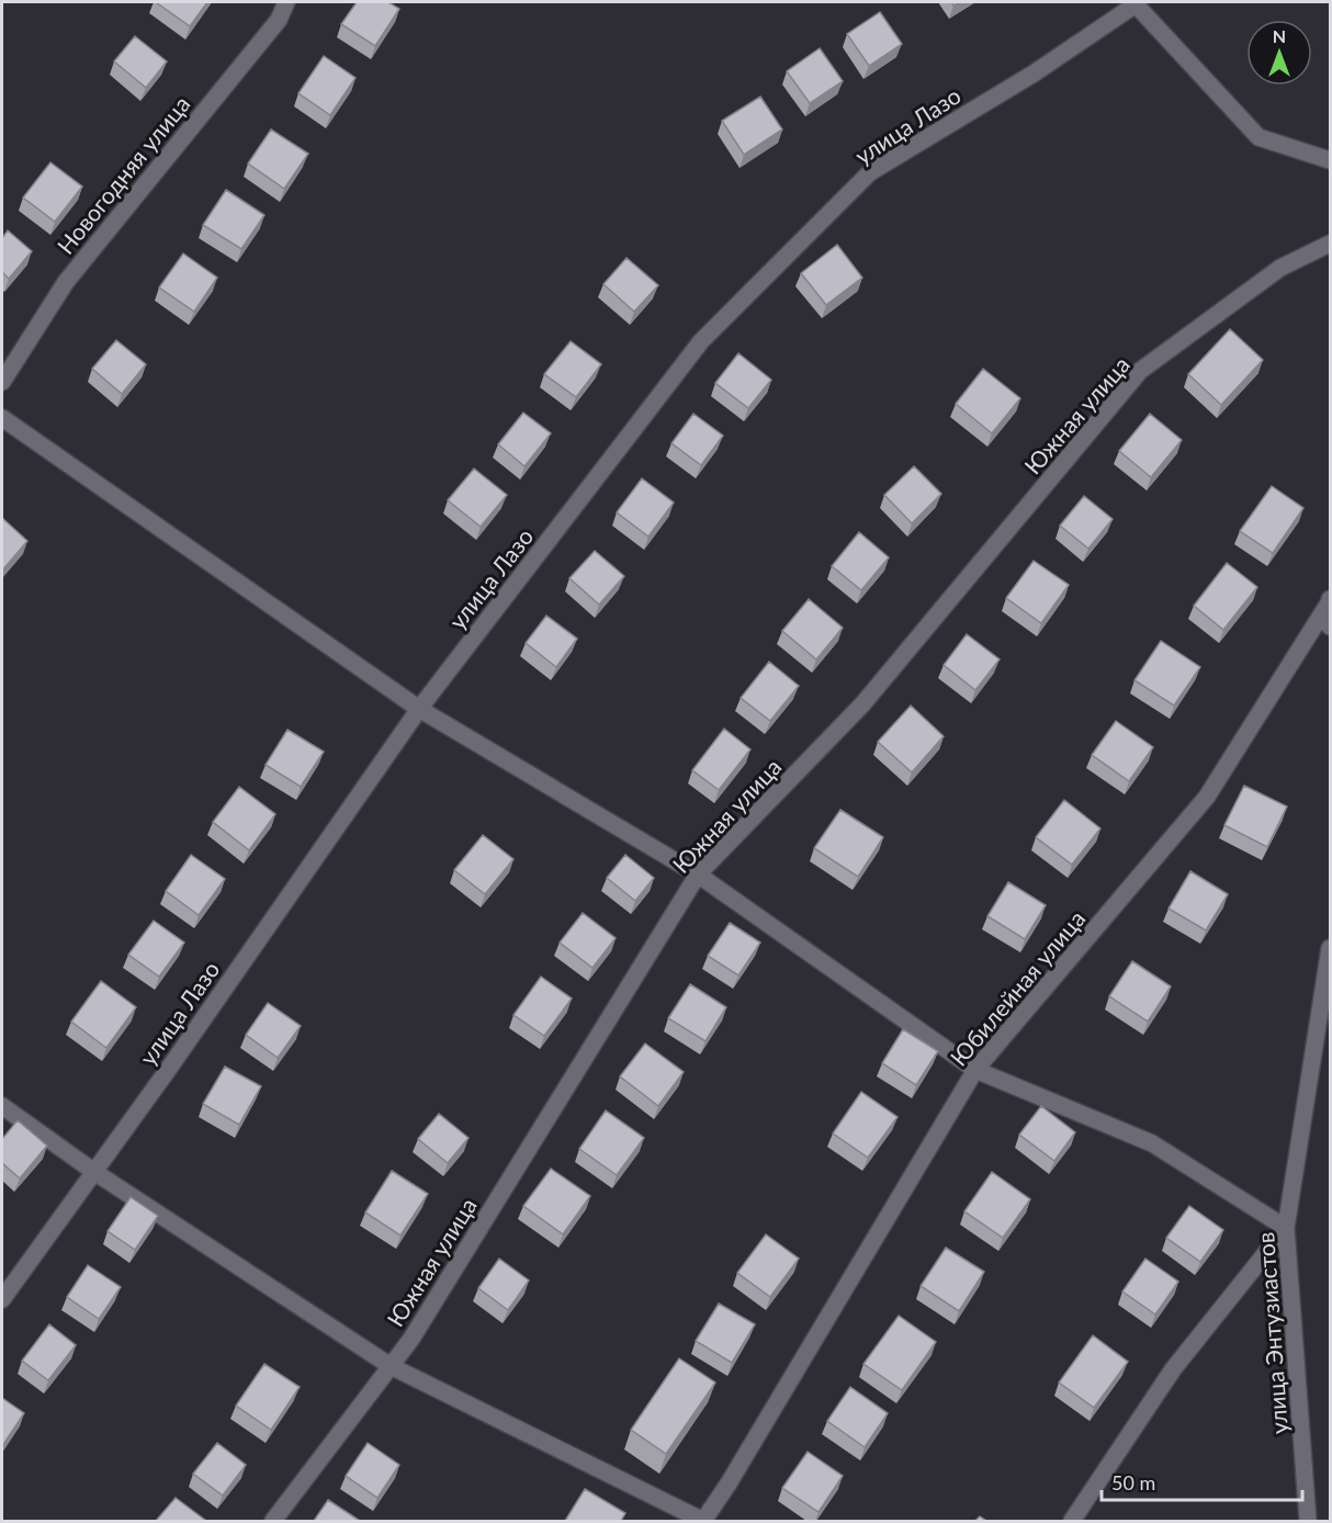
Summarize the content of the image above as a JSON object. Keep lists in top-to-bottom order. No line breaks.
{"streets":{"street":["улица Лазо","Новогодняя улица","Южная улица","Юбилейная улица","улица Энтузиастов"]},"scale_bar":"50 m","north":"top"}
